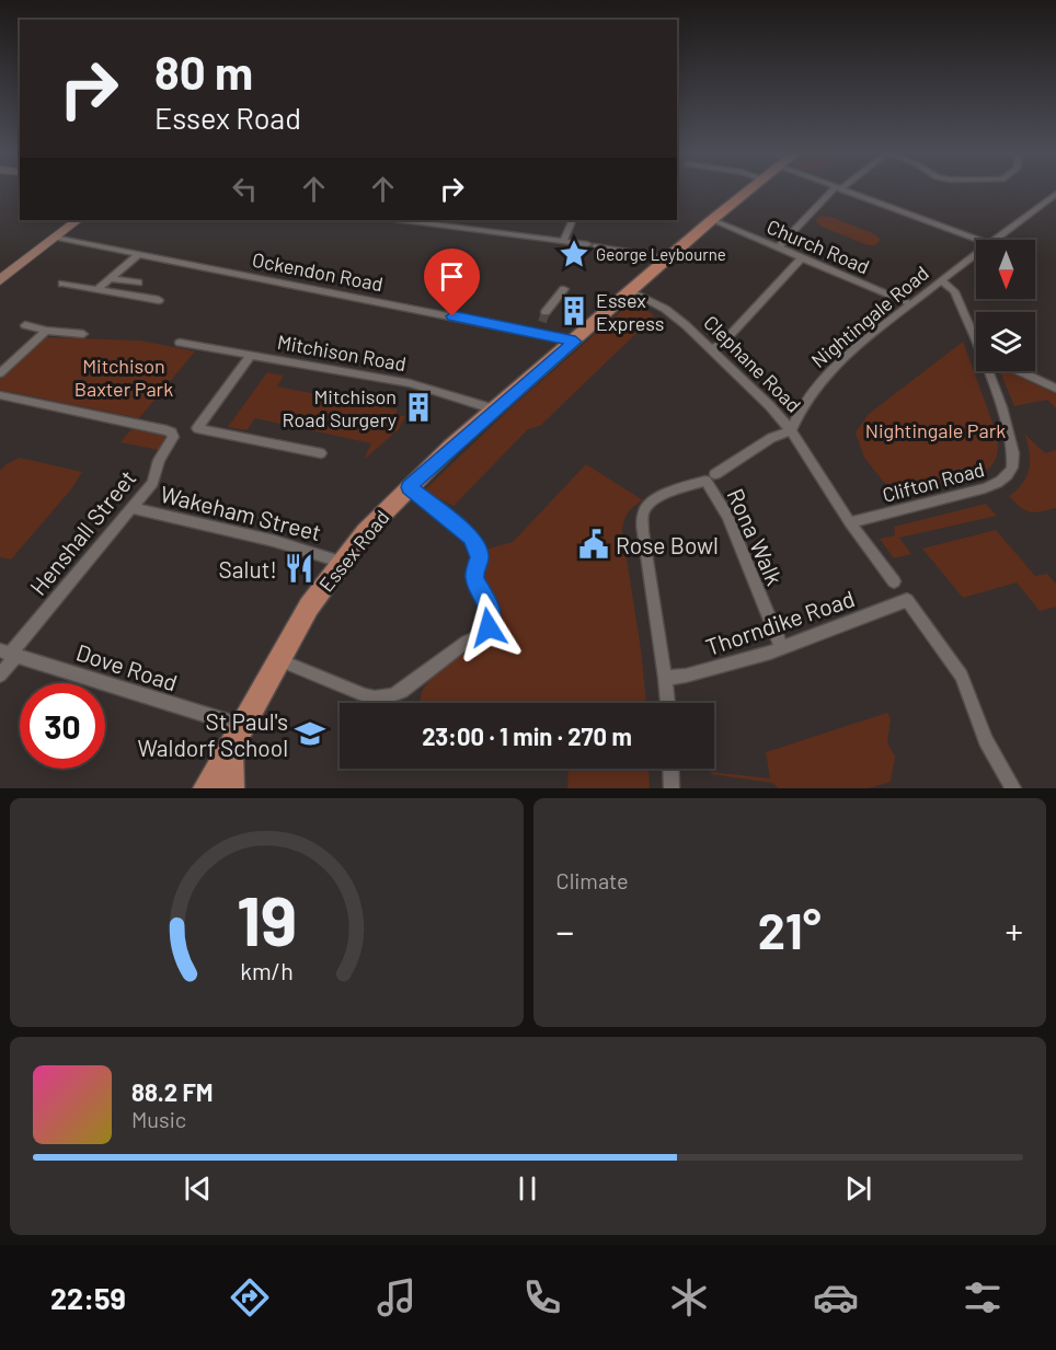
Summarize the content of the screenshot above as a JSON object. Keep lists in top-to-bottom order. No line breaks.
{"streets":{"main road":["Essex Road"],"street":["Church Road","Ockendon Road","Nightingale Road","Mitchison Road","Clephane Road","Clifton Road","Wakeham Street","Henshall Street","Rona Walk","Thorndike Road","Dove Road"]},"crossings":[["Church Road","Nightingale Road"],["Church Road","Essex Road"],["Ockendon Road","Essex Road"],["Nightingale Road","Clephane Road"],["Nightingale Road","Clifton Road"],["Mitchison Road","Essex Road"],["Clephane Road","Clifton Road"],["Clephane Road","Essex Road"],["Wakeham Street","Henshall Street"],["Wakeham Street","Essex Road"],["Henshall Street","Dove Road"],["Rona Walk","Thorndike Road"],["Essex Road","Dove Road"]],"parks":["Mitchison Baxter Park","Nightingale Park"],"places":{"place":["George Leybourne"],"building":["Essex Express","Mitchison Road Surgery"],"public building":["Rose Bowl"],"restaurant":["Salut!"],"school or university":["St Paul's Waldorf School"]},"north":"bottom","page":{"turn":["80 m","Essex Road"],"limit":"30","trip":"23:00 · 1 min · 270 m","tile":"Climate","heat":["−","21°","+"],"song":["88.2 FM","Music"],"tabs":"22:59","gauge":["19","km/h"]}}
